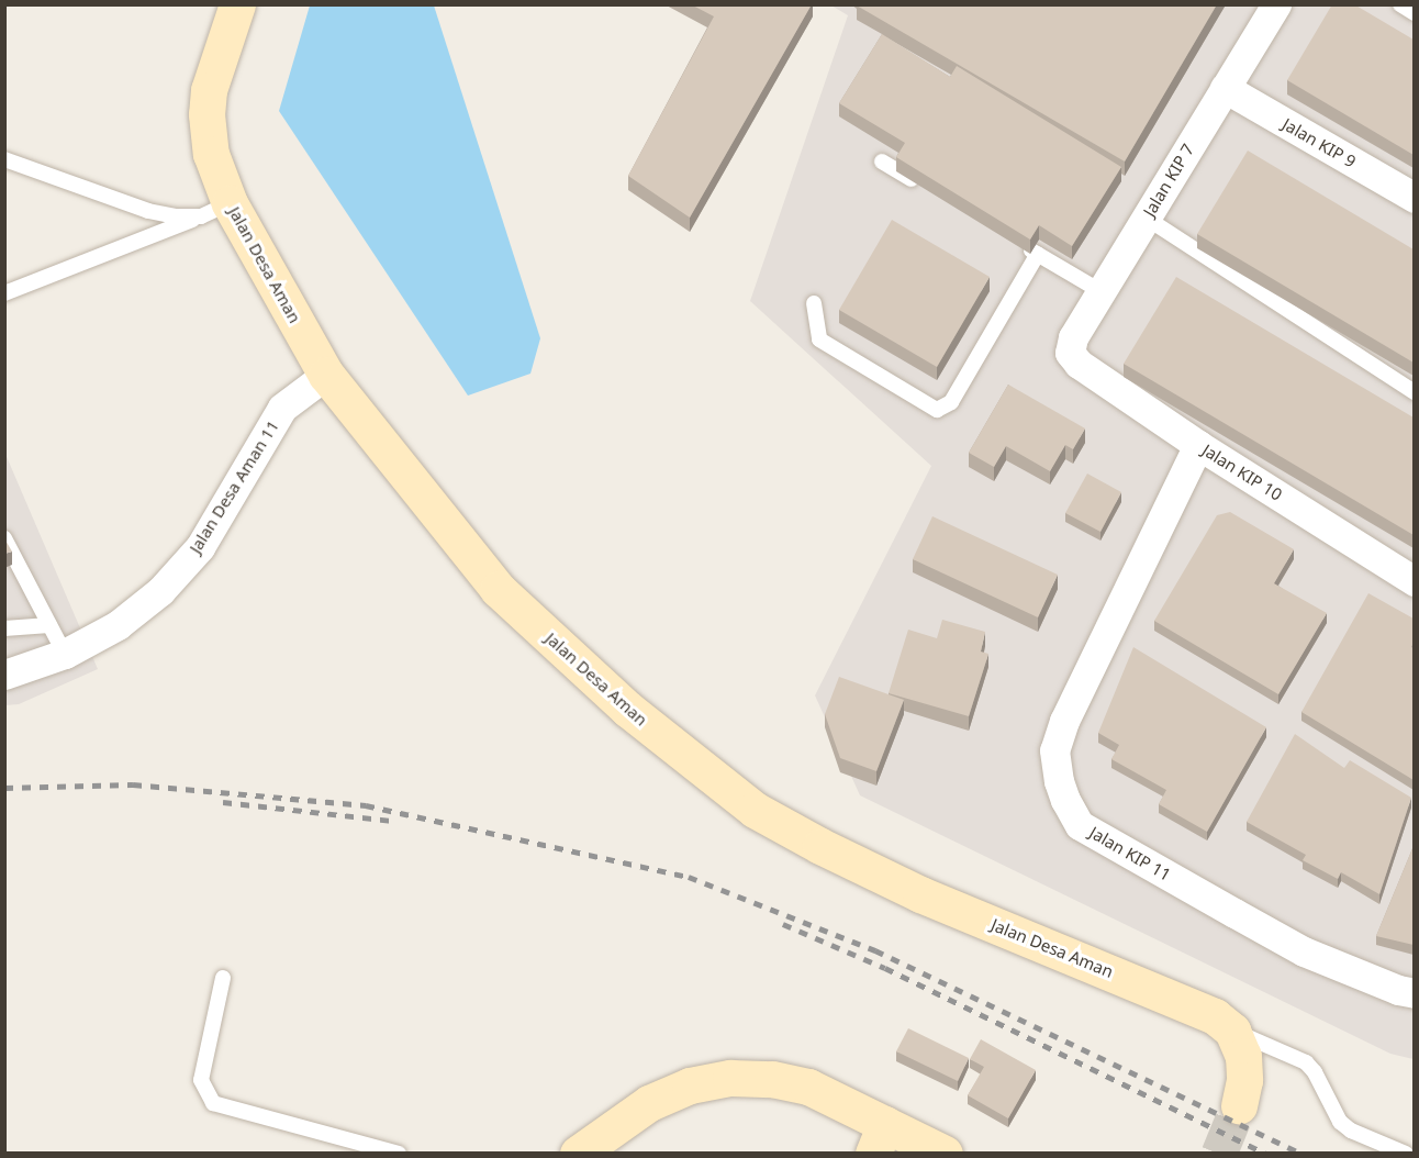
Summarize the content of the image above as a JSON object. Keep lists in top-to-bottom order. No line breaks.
{"streets":{"street":["Jalan KIP 9","Jalan KIP 7","Jalan Desa Aman","Jalan KIP 10","Jalan Desa Aman 11","Jalan KIP 11"]},"crossings":[["Jalan KIP 9","Jalan KIP 7"],["Jalan KIP 7","Jalan KIP 10"],["Jalan Desa Aman","Jalan Desa Aman 11"],["Jalan KIP 10","Jalan KIP 11"]]}
